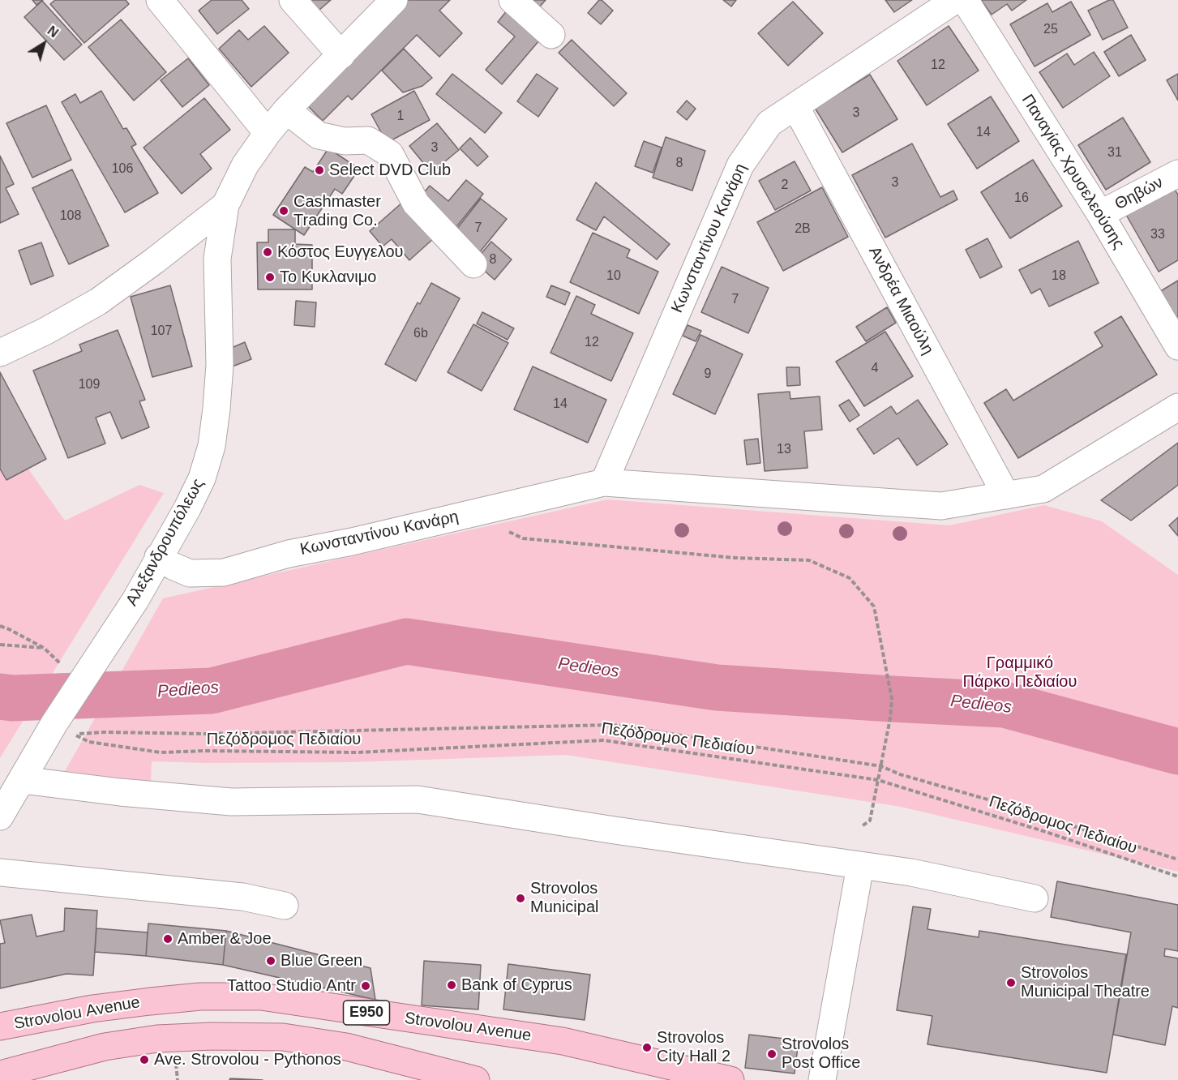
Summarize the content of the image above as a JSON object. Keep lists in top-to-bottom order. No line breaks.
{"streets":{"main road":["E950","Strovolou Avenue"],"street":["Παναγίας Χρυσελεούσης","Θηβών","Κωνσταντίνου Κανάρη","Ανδρέα Μιαούλη","Αλεξανδρουπόλεως"],"path":["Πεζόδρομος Πεδιαίου"]},"crossings":[["Παναγίας Χρυσελεούσης","Θηβών"],["Κωνσταντίνου Κανάρη","Ανδρέα Μιαούλη"],["Κωνσταντίνου Κανάρη","Αλεξανδρουπόλεως"],["Αλεξανδρουπόλεως","Πεζόδρομος Πεδιαίου"]],"water":["Pedieos"],"parks":["Γραμμικό Πάρκο Πεδιαίου"],"places":["Select DVD Club","Cashmaster Trading Co.","Κόστος Ευγγελου","Το Κυκλανιμο","Strovolos Municipal","Amber & Joe","Blue Green","Strovolos Municipal Theatre","Bank of Cyprus","Tattoo Studio Antr","Strovolos City Hall 2","Strovolos Post Office","Ave. Strovolou - Pythonos"],"house_numbers":["25","12","3","1","14","3","31","8","106","3","2","16","108","7","2B","33","8","10","18","7","107","6b","12","4","9","109","14","13"],"north":"top right"}
